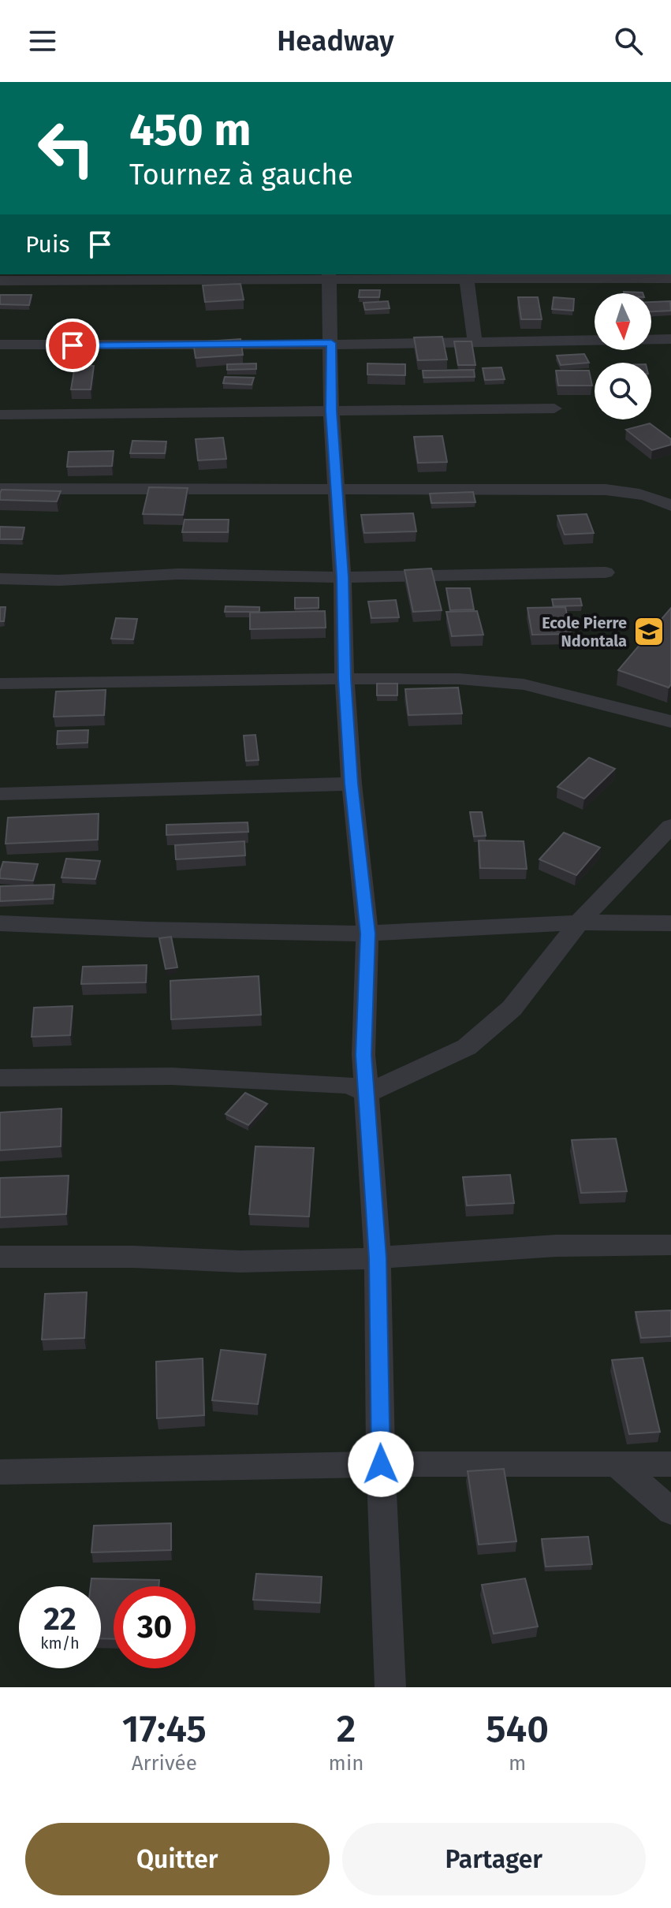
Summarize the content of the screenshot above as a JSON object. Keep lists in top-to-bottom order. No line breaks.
{"places":{"school or university":["Ecole Pierre Ndontala"]},"north":"bottom","page":{"header":"Headway","turn":["450 m","Tournez à gauche"],"then":"Puis","speed":"22 km/h","limit":"30","eta":["17:45","Arrivée","2","min","540","m"],"buttons":["Quitter","Partager"]}}
